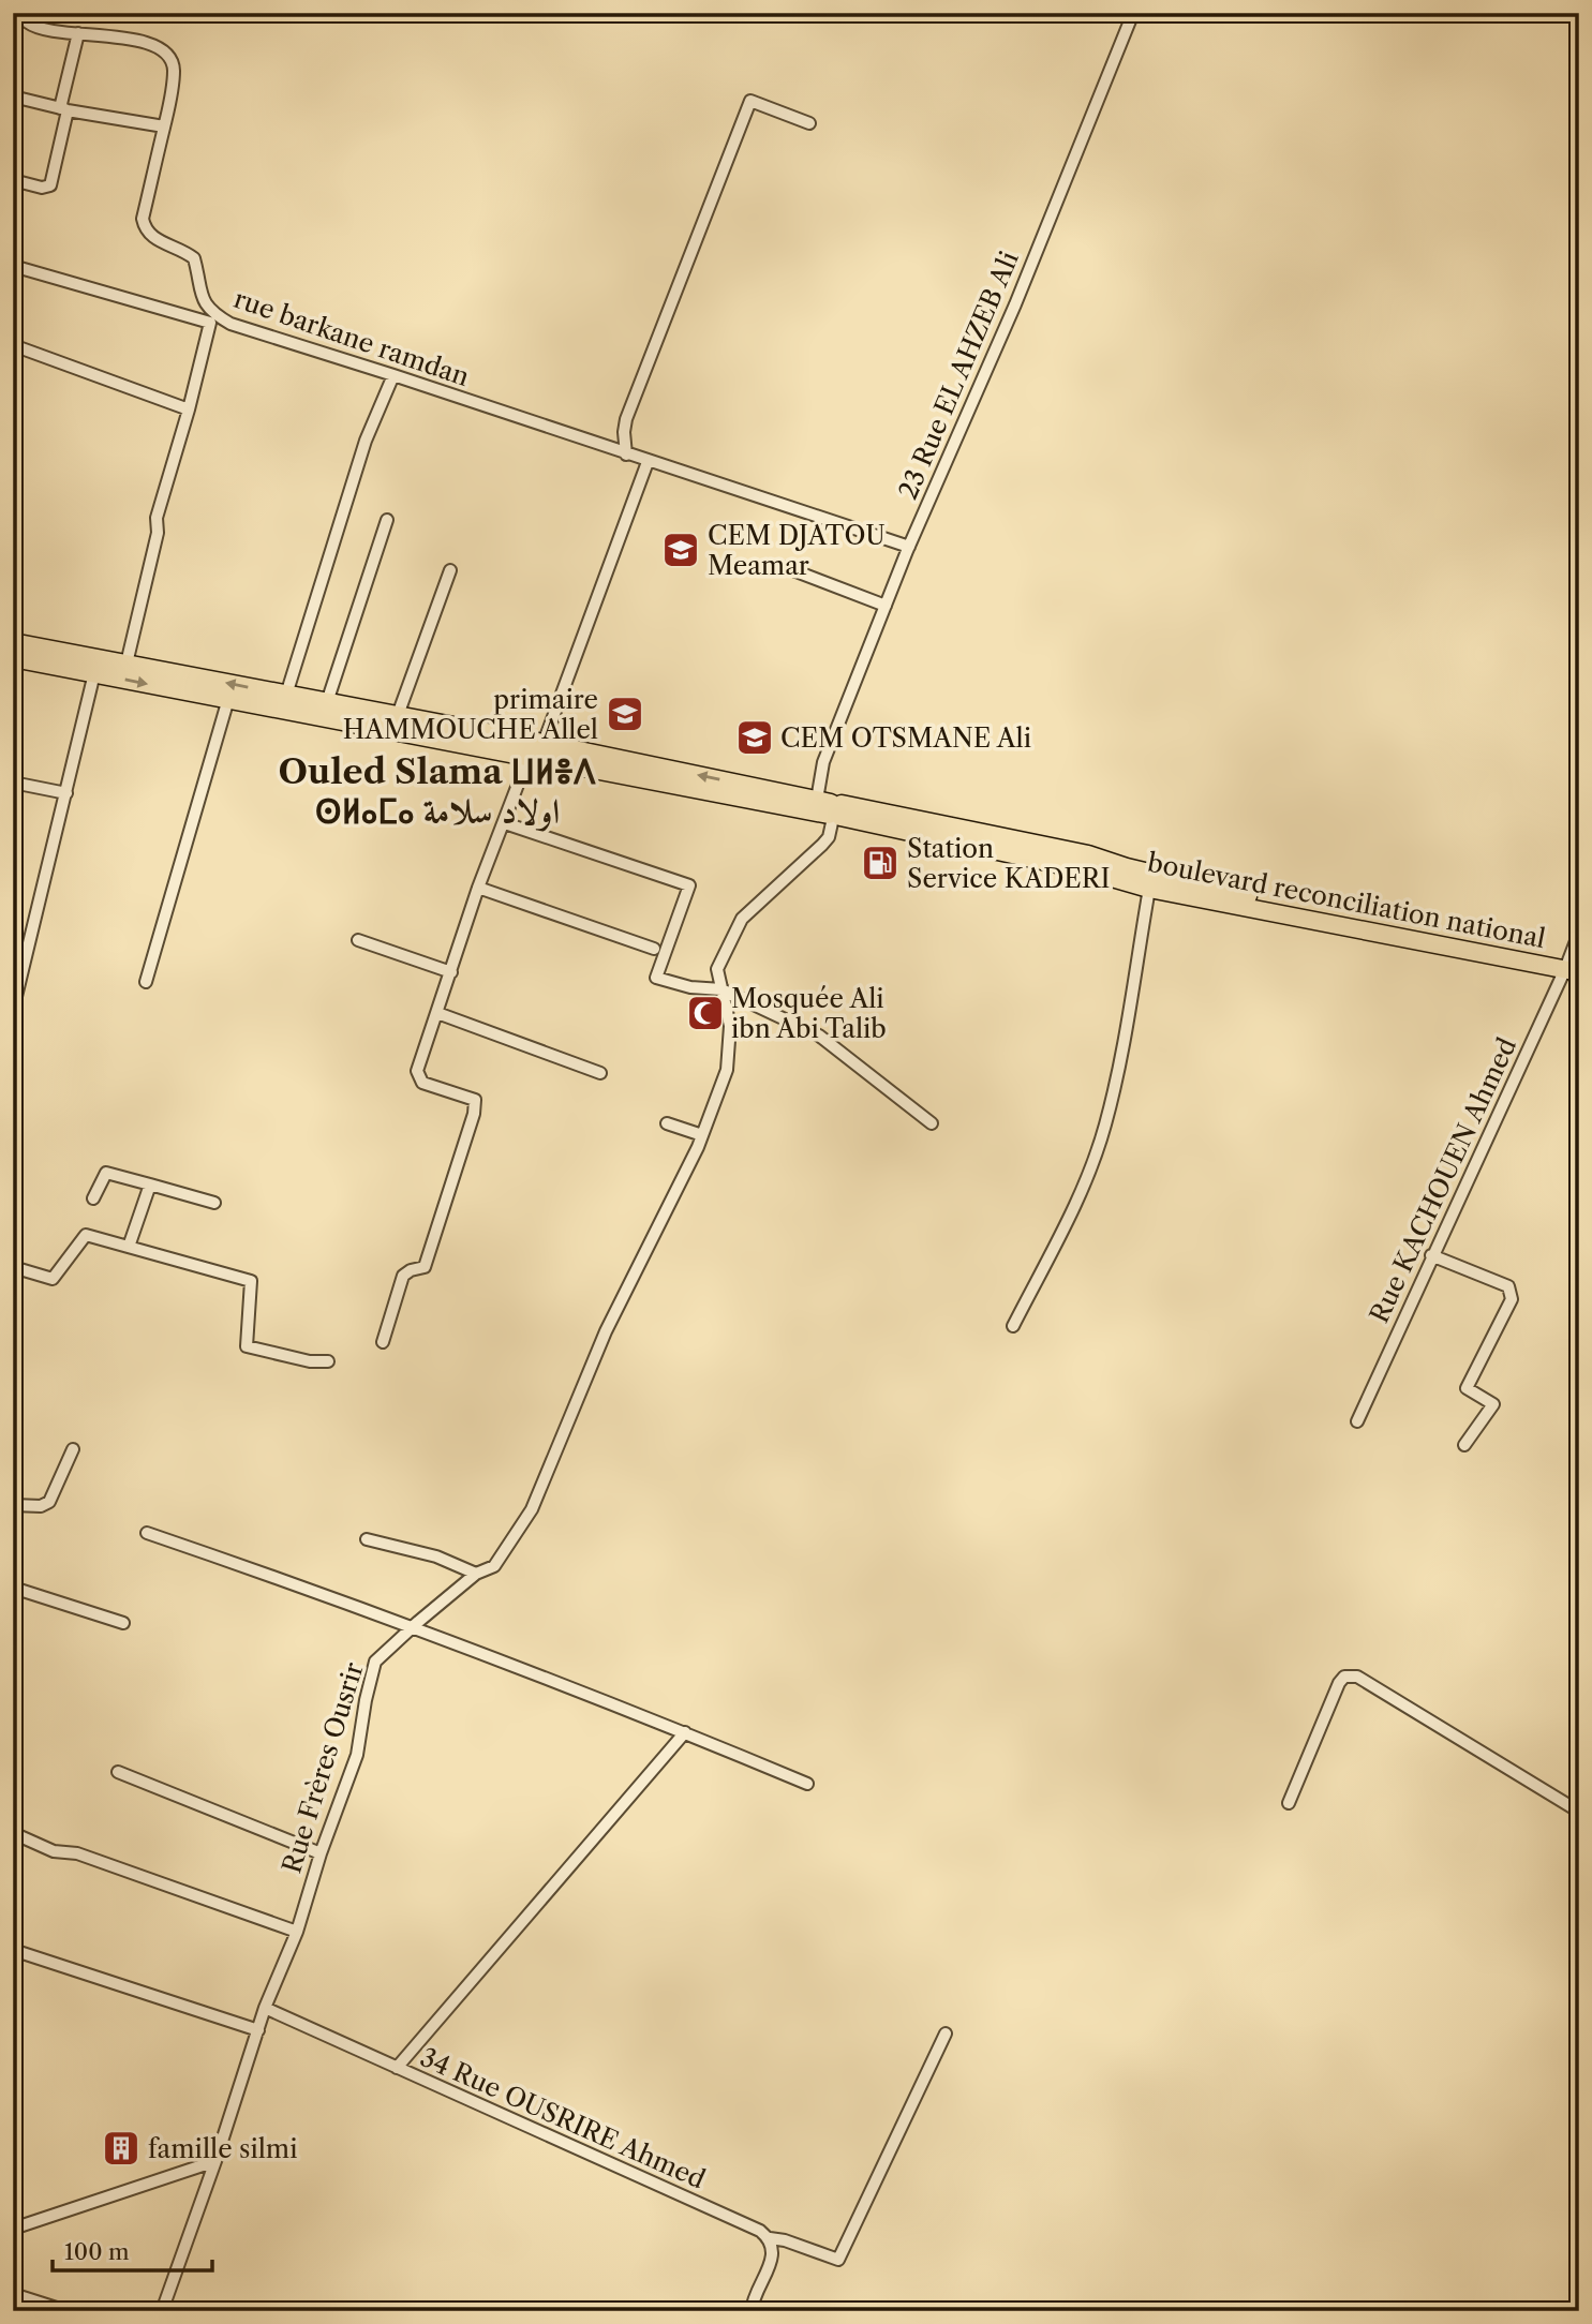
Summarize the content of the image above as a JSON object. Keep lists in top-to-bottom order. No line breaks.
{"streets":{"highway":["boulevard reconciliation national"],"street":["rue barkane ramdan","23 Rue EL AHZEB Ali","Rue KACHOUEN Ahmed","Rue Frères Ousrir","34 Rue OUSRIRE Ahmed"]},"crossings":[["rue barkane ramdan","23 Rue EL AHZEB Ali"],["23 Rue EL AHZEB Ali","boulevard reconciliation national"],["23 Rue EL AHZEB Ali","Rue Frères Ousrir"],["boulevard reconciliation national","Rue KACHOUEN Ahmed"],["boulevard reconciliation national","Rue Frères Ousrir"],["Rue Frères Ousrir","34 Rue OUSRIRE Ahmed"]],"districts":["Ouled Slama ⵡⵍⴻⴷ ⵙⵍⴰⵎⴰ اولاد سلامة"],"places":{"school or university":["CEM DJATOU Meamar","primaire HAMMOUCHE Allel","CEM OTSMANE Ali"],"fuel station":["Station Service KADERI"],"mosque":["Mosquée Ali ibn Abi Talib"],"building":["famille silmi"]},"scale_bar":"100 m"}
